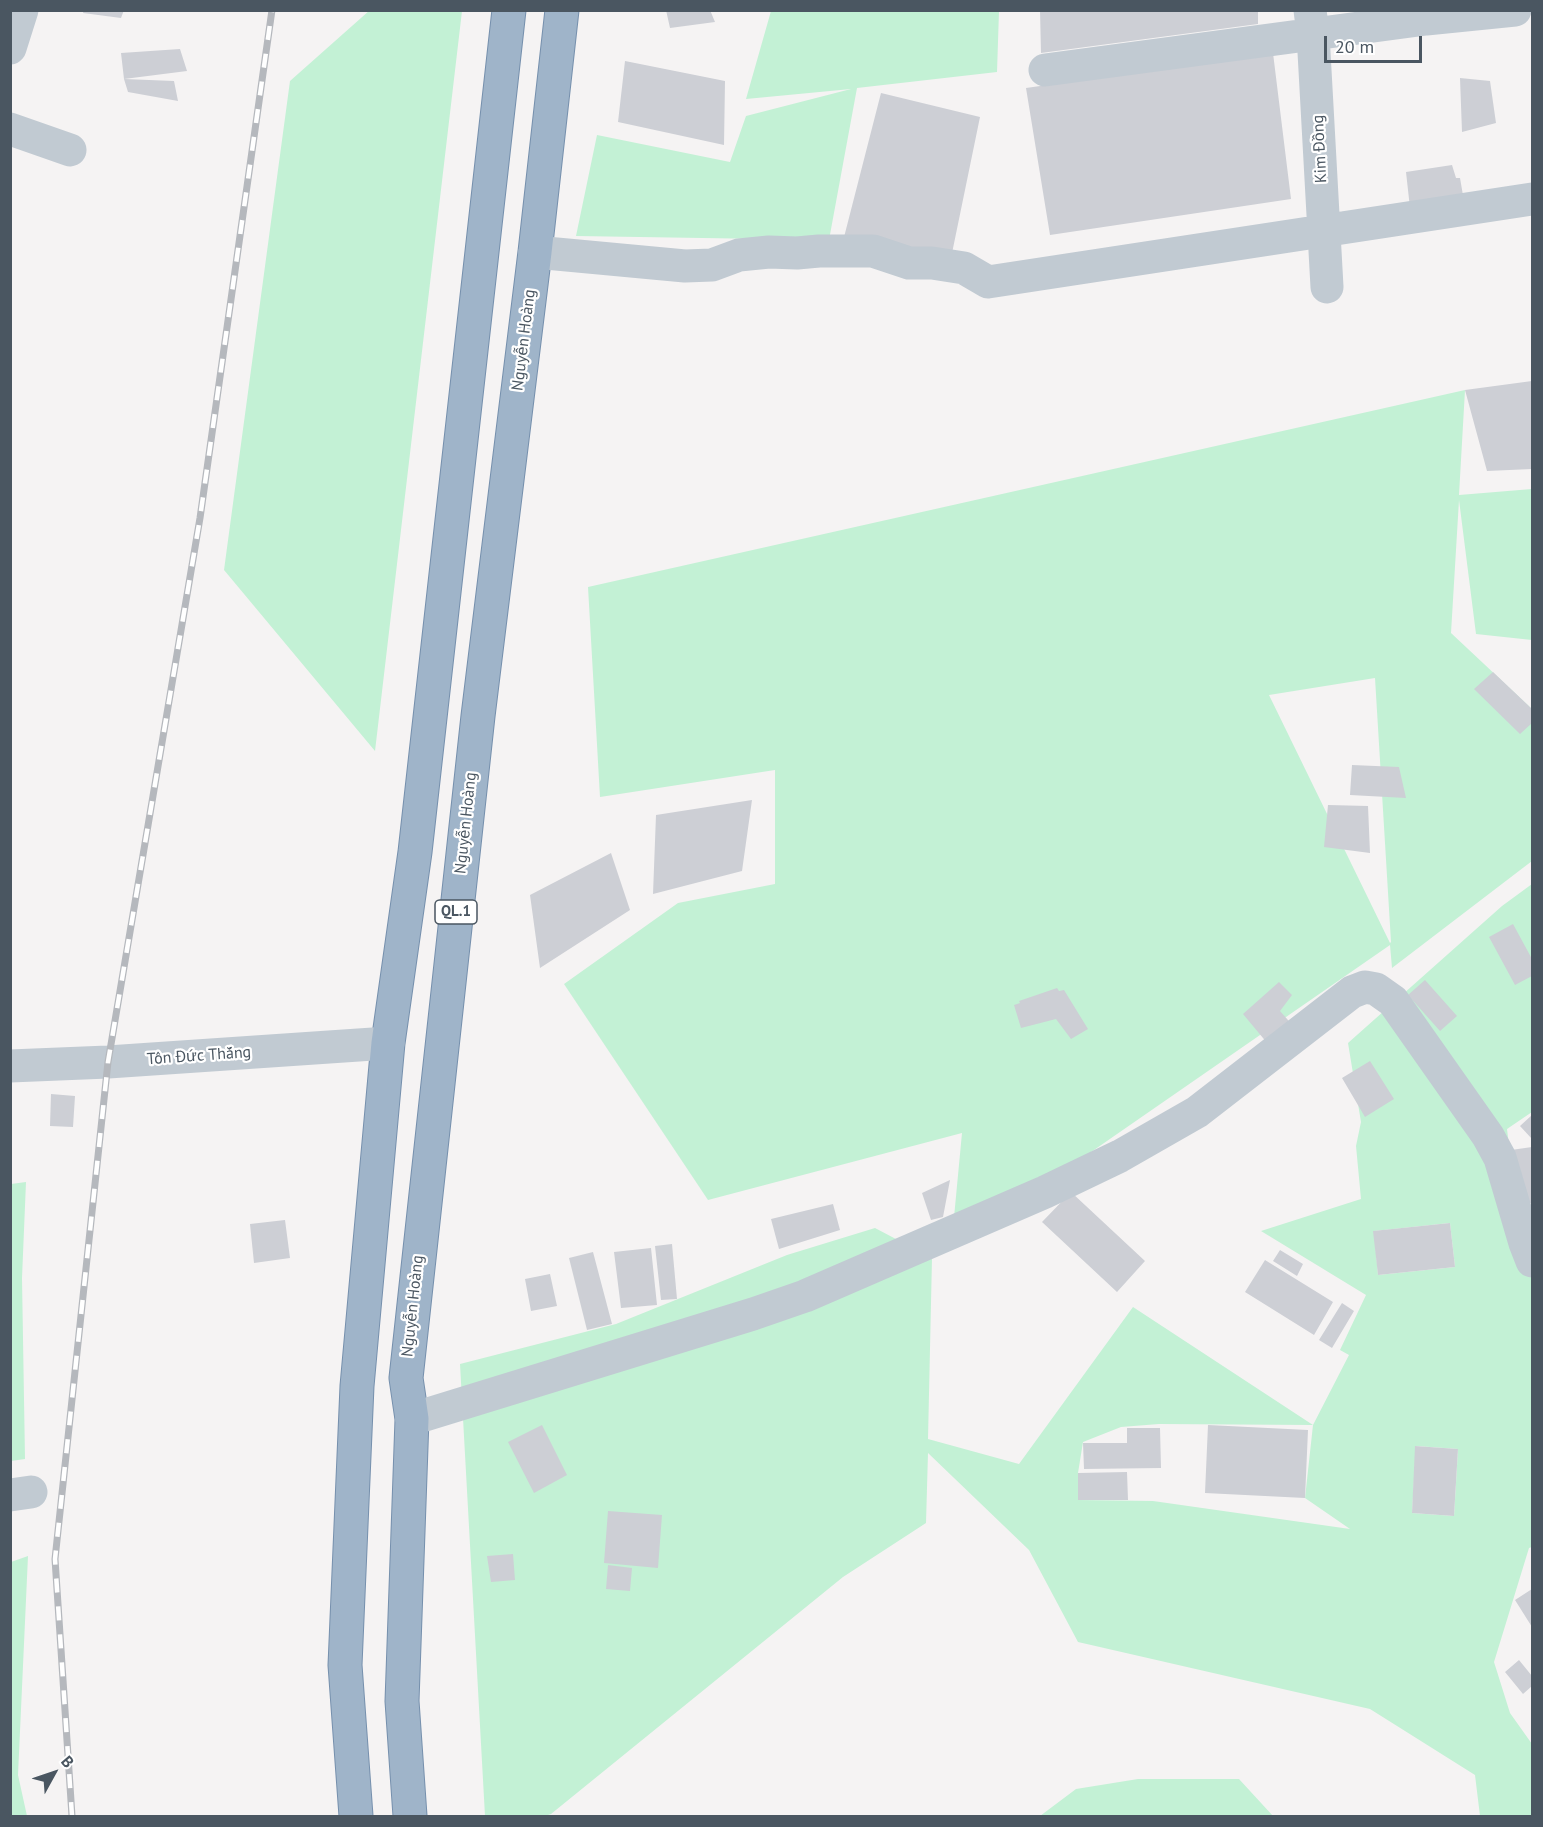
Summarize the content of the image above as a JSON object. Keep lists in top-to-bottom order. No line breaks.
{"streets":{"highway":["Nguyễn Hoàng","QL.1"],"street":["Kim Đồng","Tôn Đức Thắng"]},"scale_bar":"20 m","north":"top right"}
